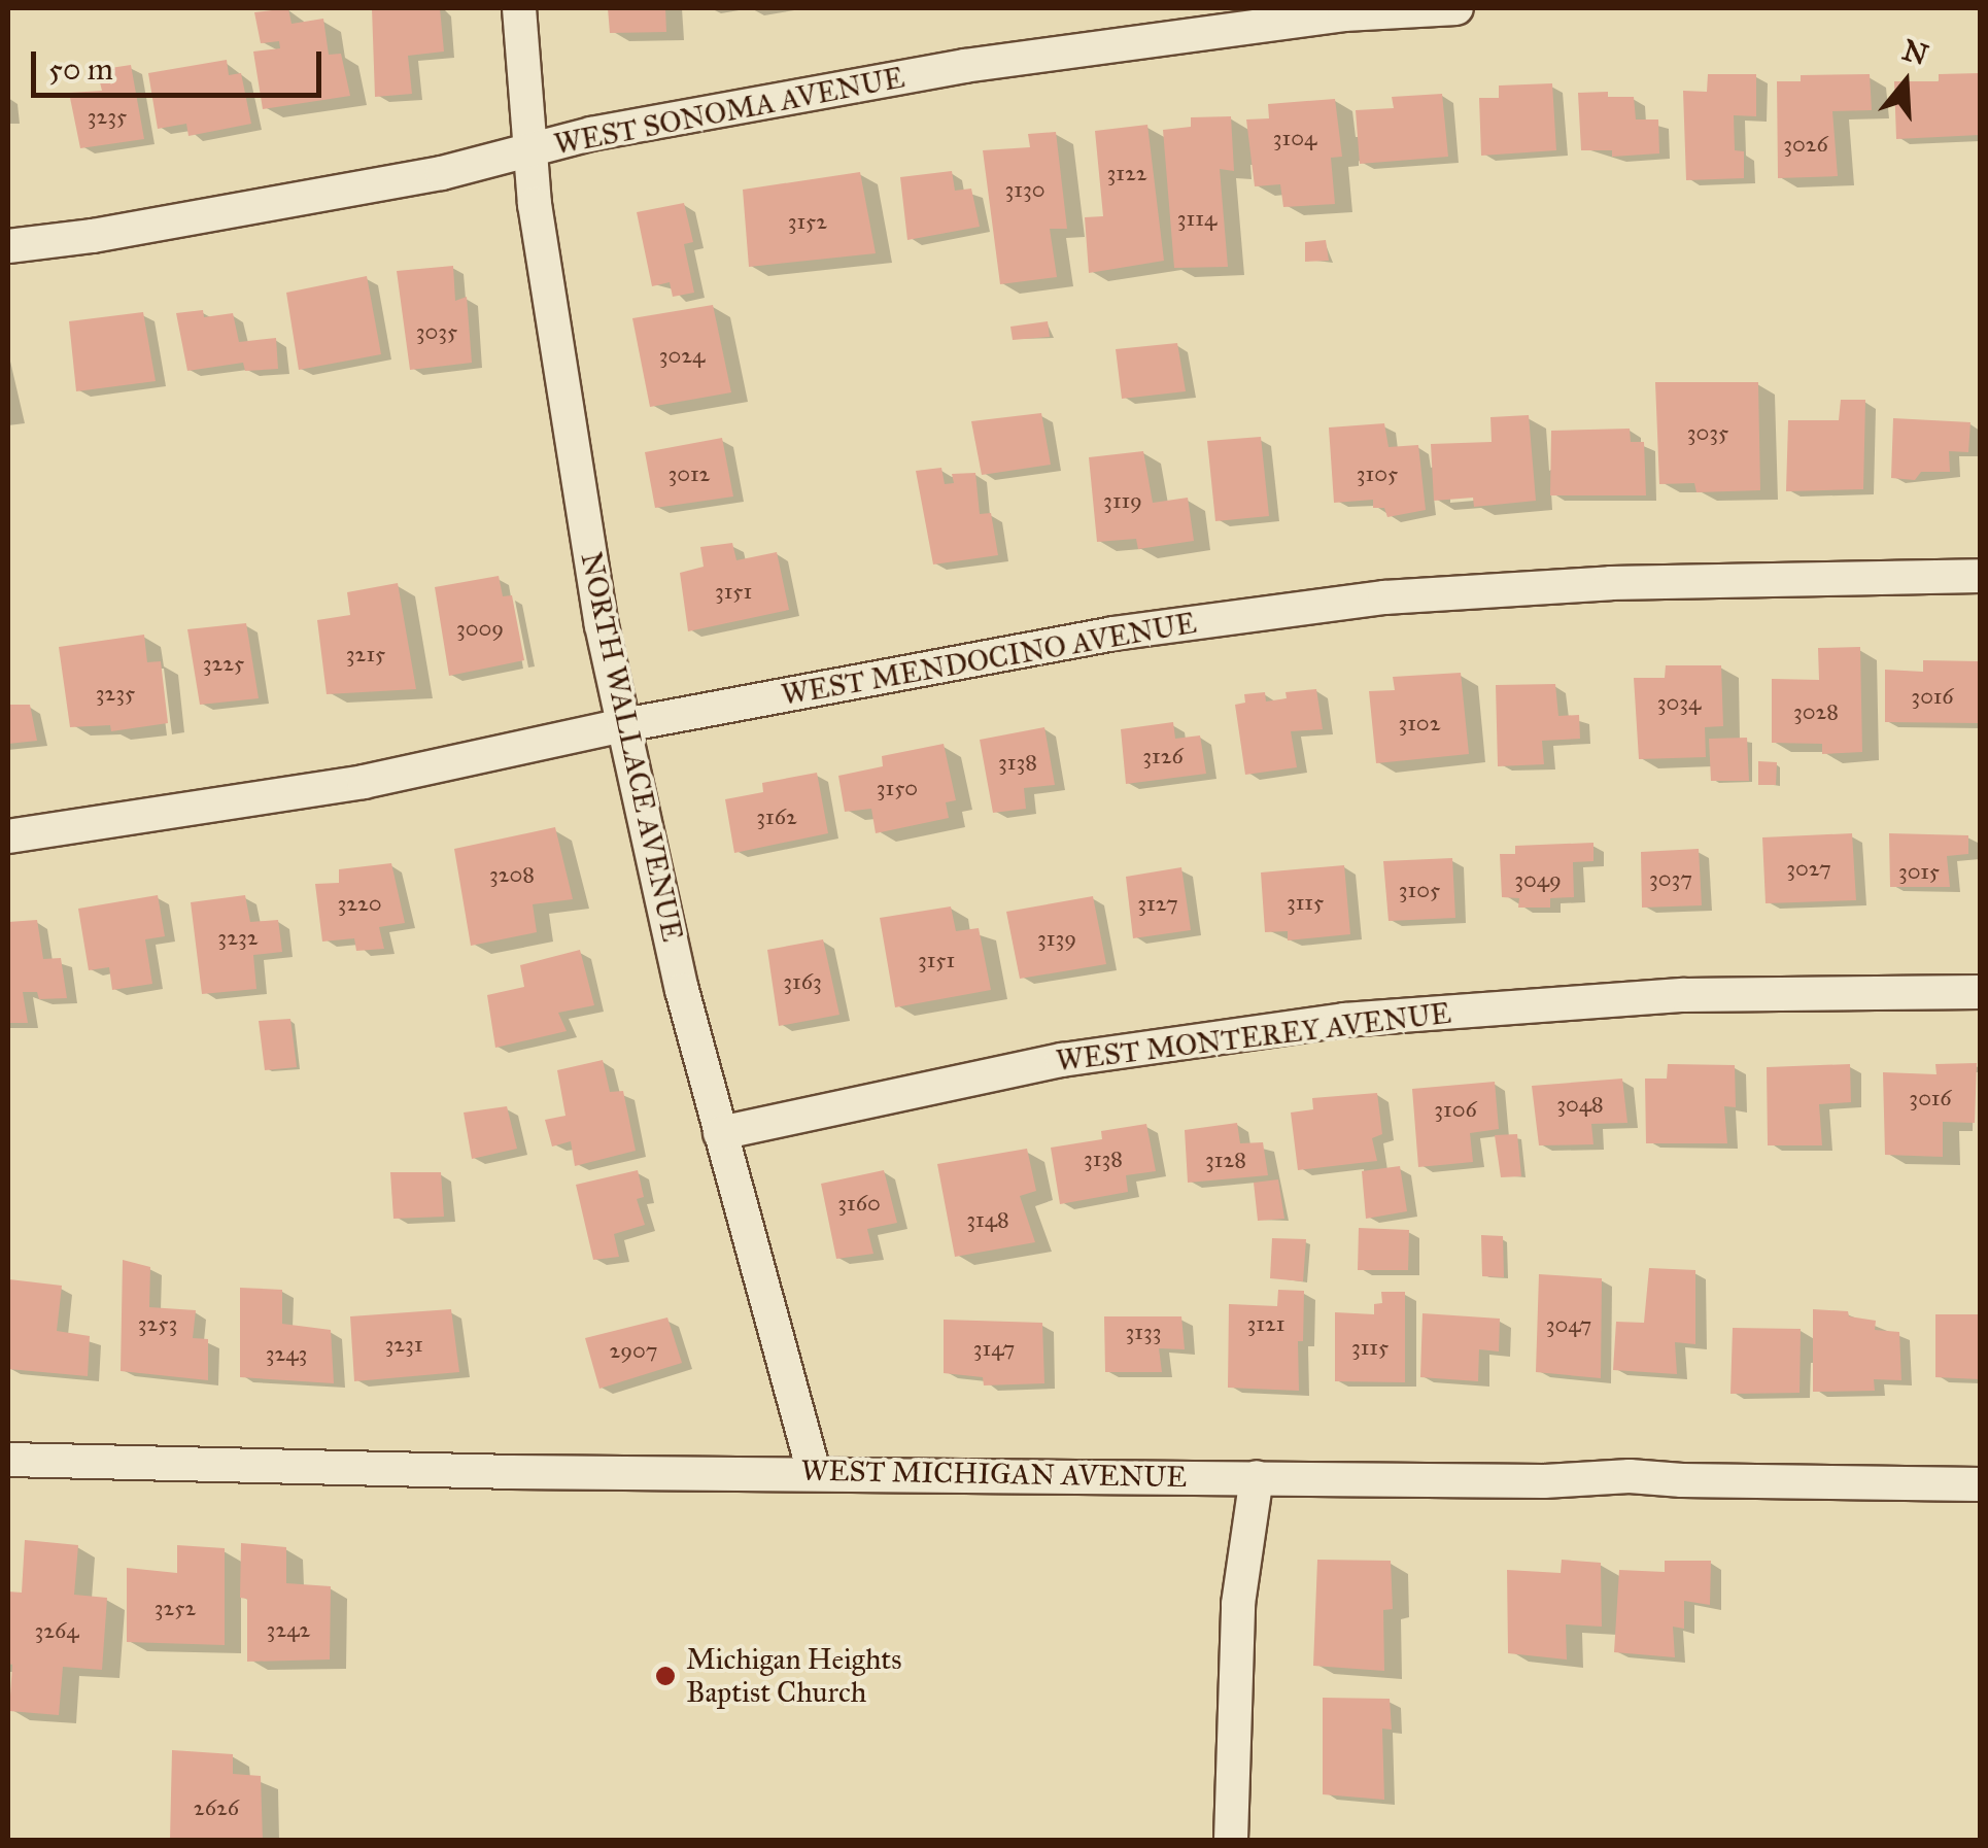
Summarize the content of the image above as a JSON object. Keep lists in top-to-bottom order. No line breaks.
{"streets":{"street":["WEST SONOMA AVENUE","WEST MENDOCINO AVENUE","NORTH WALLACE AVENUE","WEST MONTEREY AVENUE","WEST MICHIGAN AVENUE"]},"crossings":[["WEST SONOMA AVENUE","NORTH WALLACE AVENUE"],["WEST MENDOCINO AVENUE","NORTH WALLACE AVENUE"],["NORTH WALLACE AVENUE","WEST MONTEREY AVENUE"],["NORTH WALLACE AVENUE","WEST MICHIGAN AVENUE"]],"places":["Michigan Heights Baptist Church"],"house_numbers":["3235","3104","3026","3122","3130","3114","3152","3035","3024","3035","3012","3105","3119","3151","3009","3215","3225","3235","3016","3034","3028","3102","3126","3138","3150","3162","3027","3015","3208","3037","3049","3105","3115","3220","3127","3232","3139","3151","3163","3016","3048","3106","3138","3128","3160","3148","3253","3121","3047","3133","3231","3115","3147","2907","3243","3252","3242","3264","2626"],"scale_bar":"50 m","north":"top"}
